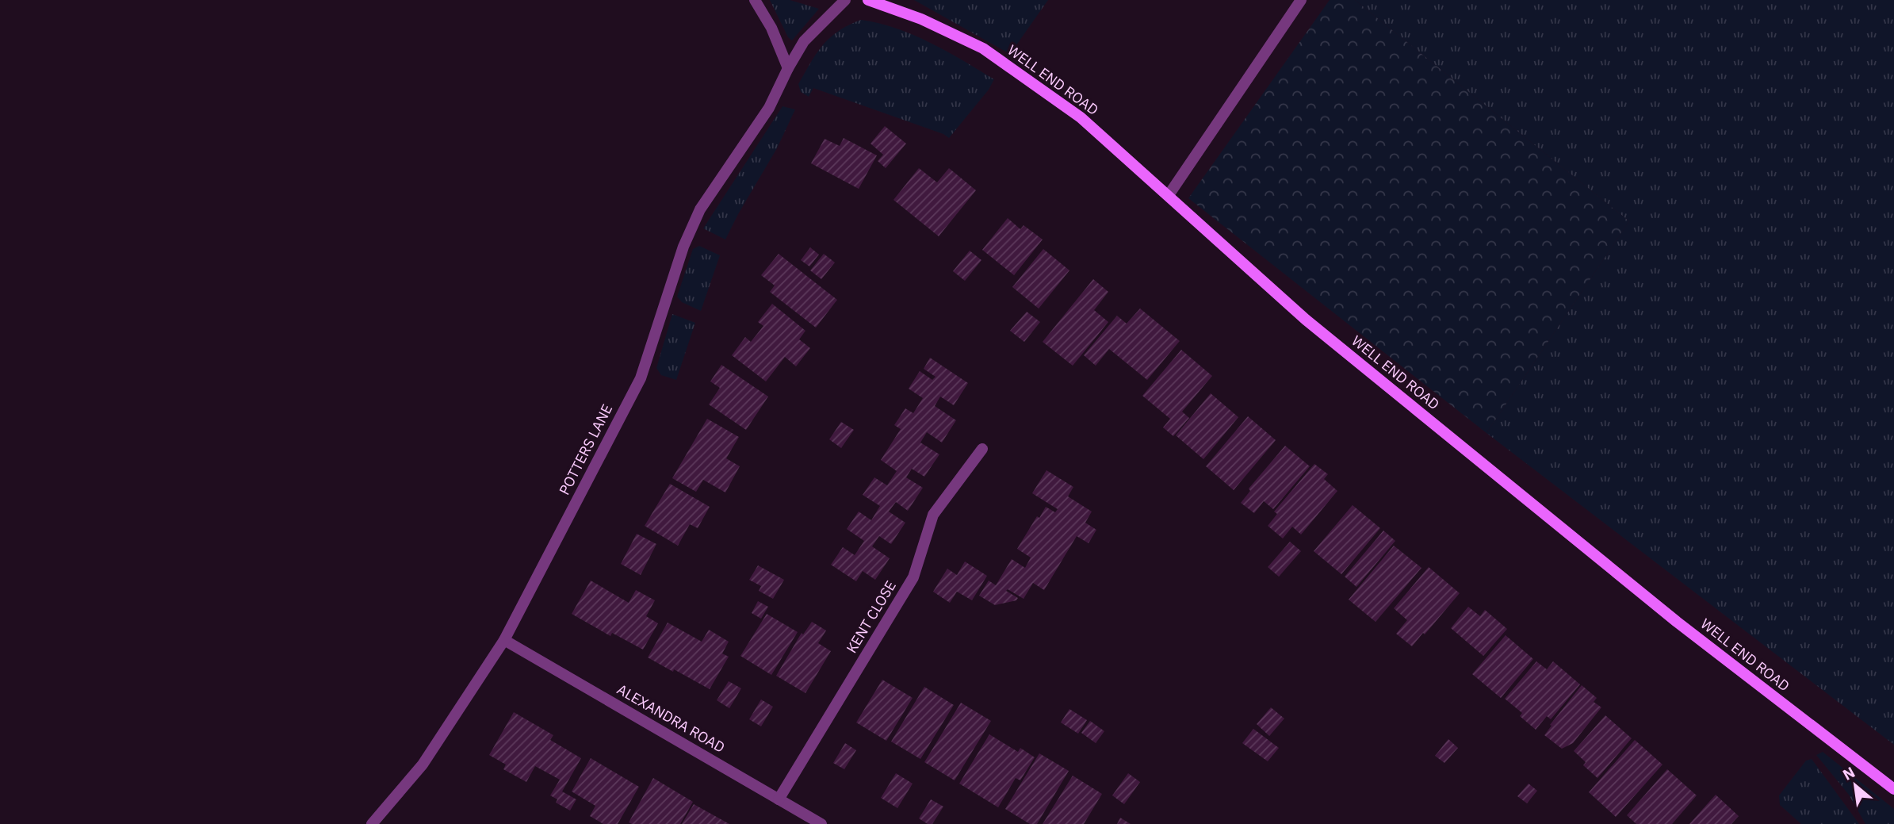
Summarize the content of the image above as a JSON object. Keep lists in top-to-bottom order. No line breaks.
{"streets":{"street":["WELL END ROAD","POTTERS LANE","KENT CLOSE","ALEXANDRA ROAD"]},"crossings":[["POTTERS LANE","ALEXANDRA ROAD"],["KENT CLOSE","ALEXANDRA ROAD"]],"north":"top left"}
